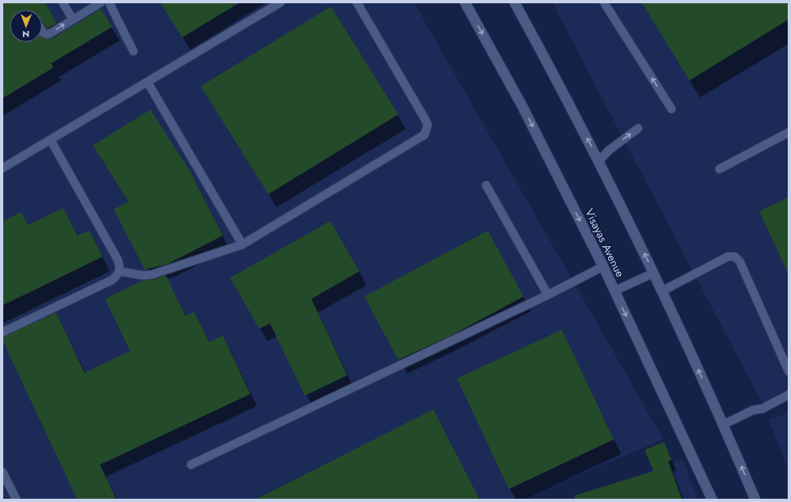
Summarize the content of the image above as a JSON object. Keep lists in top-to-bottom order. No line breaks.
{"streets":{"main road":["Visayas Avenue"]},"north":"bottom"}
